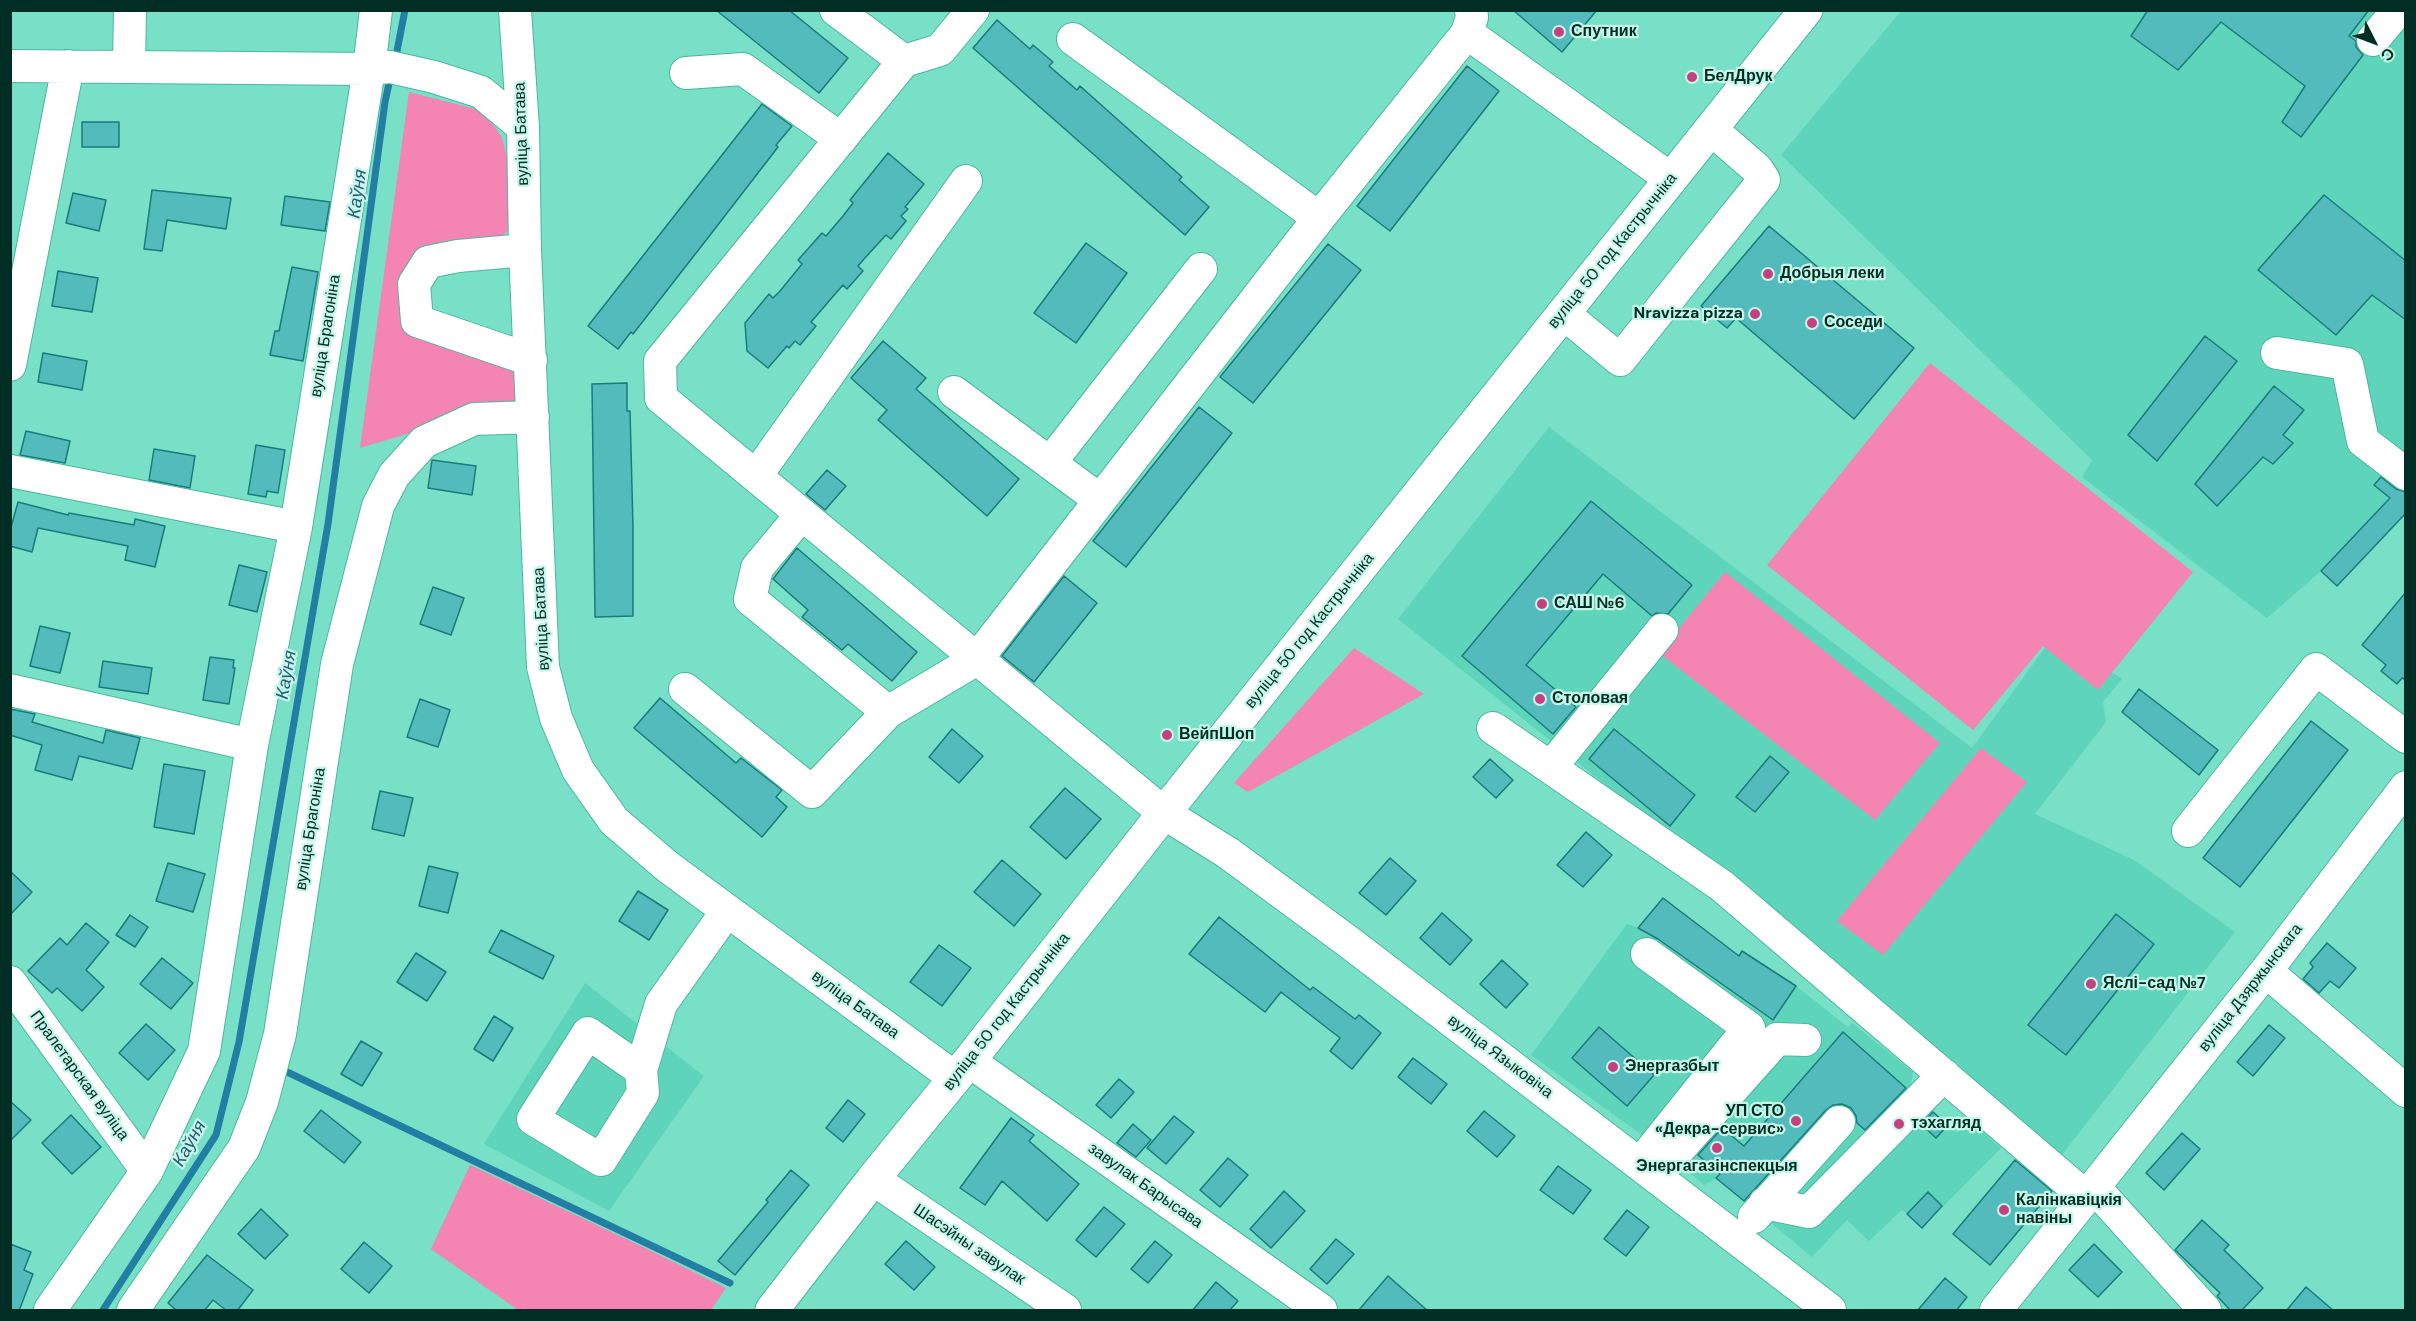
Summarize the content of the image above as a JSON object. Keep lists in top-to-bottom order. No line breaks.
{"streets":{"main road":["вуліца 50 год Кастрычніка"],"street":["вуліца Батава","вуліца Брагоніна","вуліца Дзяржынскага","вуліца Языковіча","Пралетарская вуліца","завулак Барысава","Шасэйны завулак"]},"crossings":[["вуліца Батава","вуліца 50 год Кастрычніка"],["вуліца Батава","вуліца Брагоніна"],["вуліца Батава","завулак Барысава"],["вуліца 50 год Кастрычніка","вуліца Языковіча"],["вуліца 50 год Кастрычніка","завулак Барысава"],["вуліца 50 год Кастрычніка","Шасэйны завулак"],["вуліца Брагоніна","Пралетарская вуліца"]],"water":["Каўня"],"places":["Спутник","БелДрук","Добрыя леки","Nravizza pizza","Соседи","САШ №6","Столовая","ВейпШоп","Яслі-сад №7","Энергазбыт","УП СТО «Декра-сервис»","тэхагляд","Энергагазінспекцыя","Калінкавіцкія навіны"],"north":"bottom right"}
